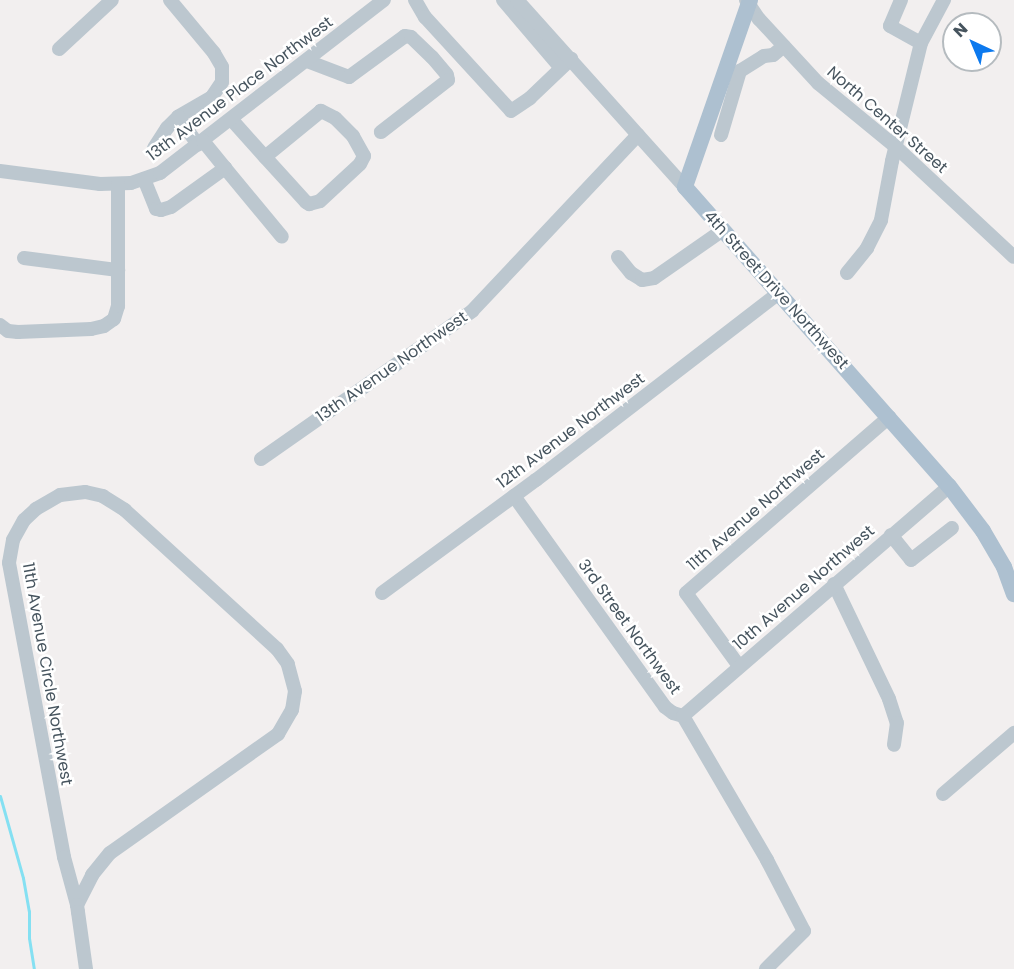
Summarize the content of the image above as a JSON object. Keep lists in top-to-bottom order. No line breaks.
{"streets":{"main road":["4th Street Drive Northwest"],"street":["13th Avenue Place Northwest","North Center Street","13th Avenue Northwest","12th Avenue Northwest","11th Avenue Northwest","10th Avenue Northwest","3rd Street Northwest","11th Avenue Circle Northwest"]},"crossings":[["4th Street Drive Northwest","13th Avenue Northwest"],["4th Street Drive Northwest","12th Avenue Northwest"],["4th Street Drive Northwest","11th Avenue Northwest"],["4th Street Drive Northwest","10th Avenue Northwest"],["12th Avenue Northwest","3rd Street Northwest"],["11th Avenue Northwest","10th Avenue Northwest"],["10th Avenue Northwest","3rd Street Northwest"]],"north":"top left"}
